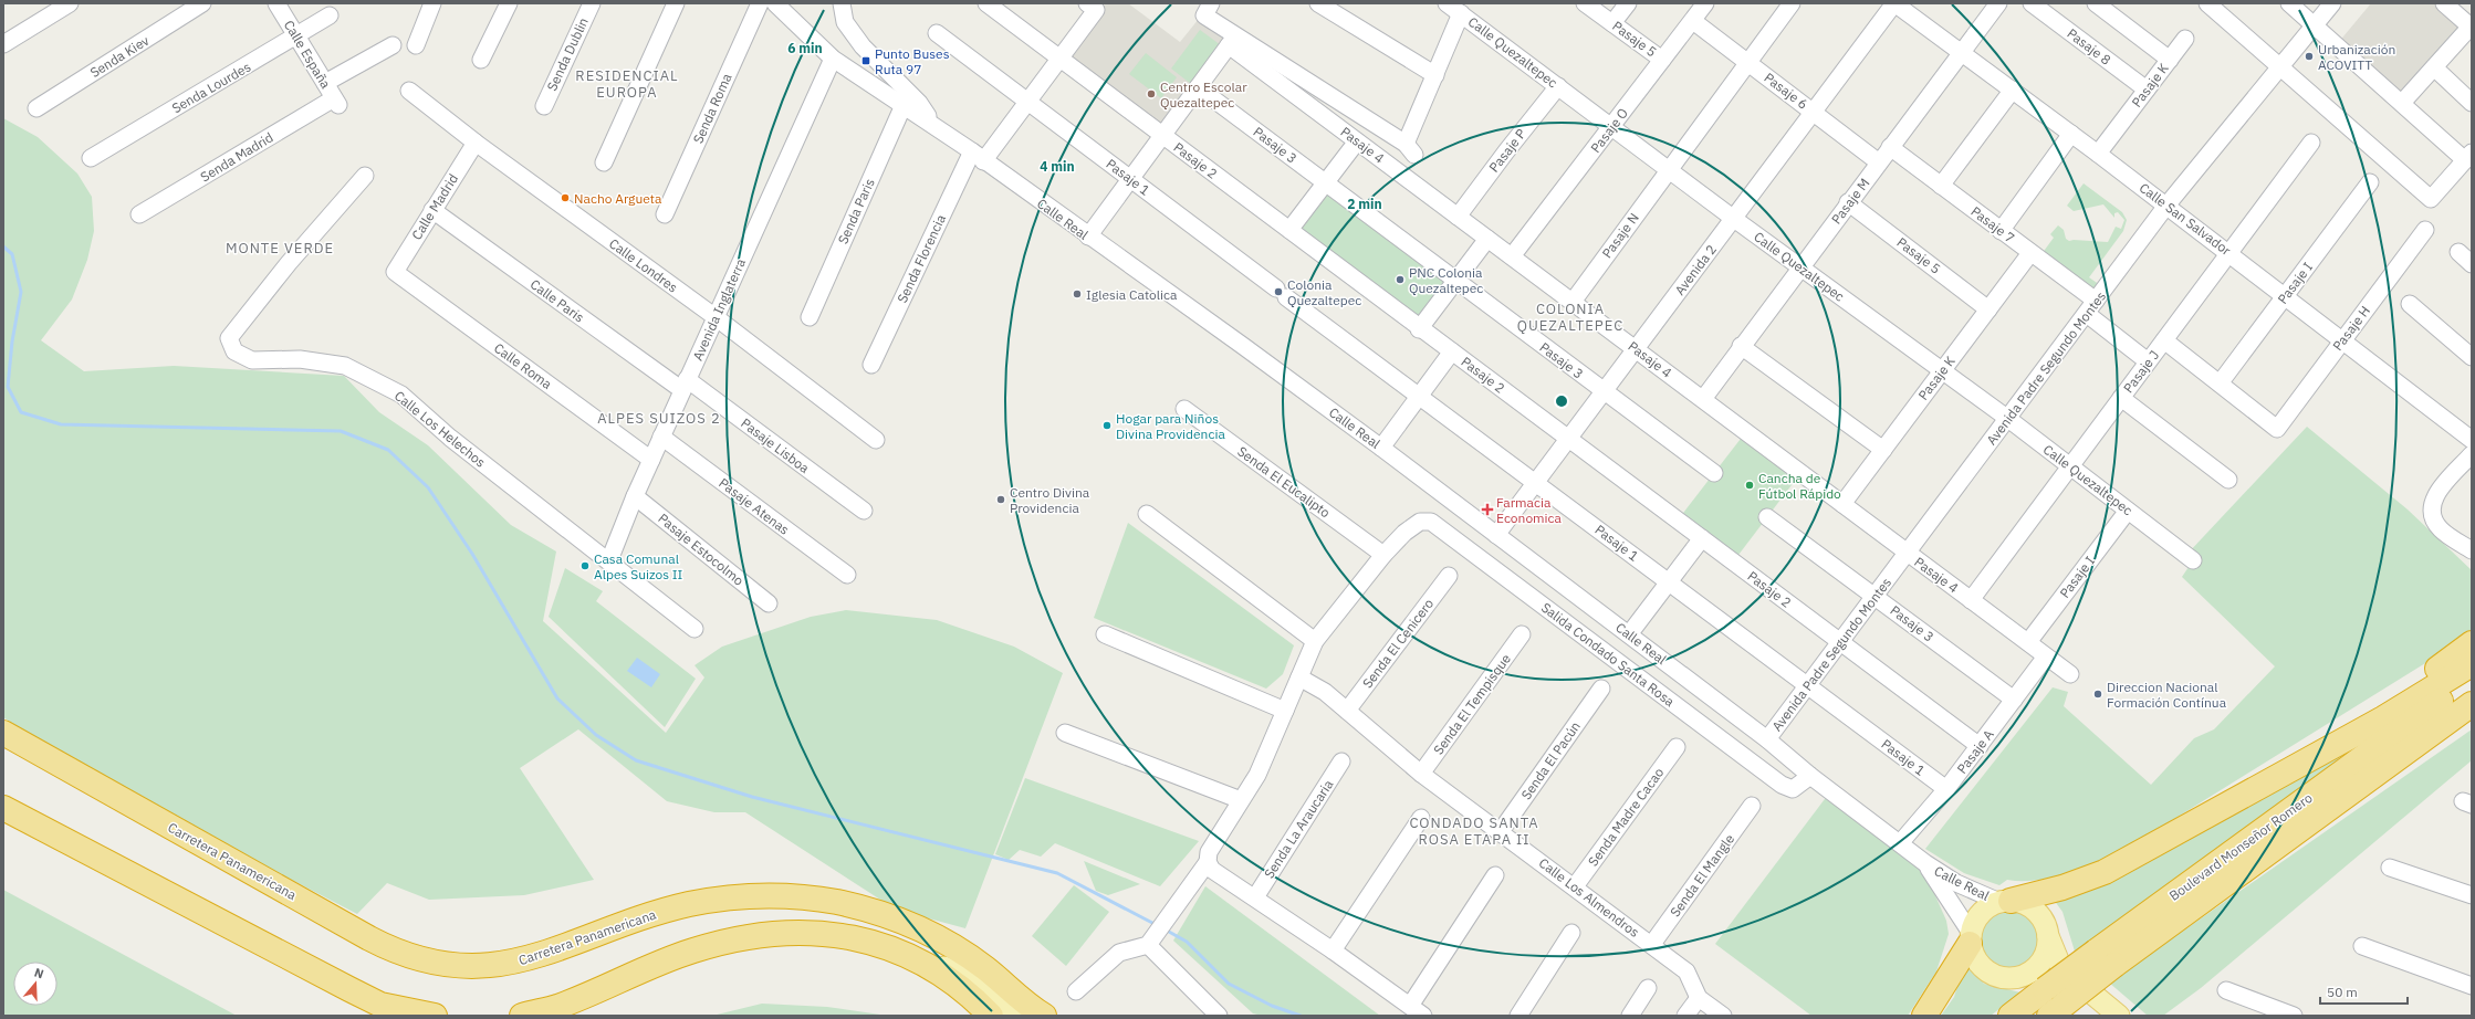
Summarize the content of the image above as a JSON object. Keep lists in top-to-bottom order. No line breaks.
{"streets":{"highway":["Boulevard Monseñor Romero","Carretera Panamericana"],"street":["Pasaje 5","Pasaje 8","Calle Quezaltepec","Calle España","Senda Dublin","Senda Kiev","Pasaje K","Senda Lourdes","Pasaje 6","Senda Roma","Pasaje O","Pasaje 3","Pasaje 4","Pasaje P","Senda Madrid","Pasaje 2","Pasaje 1","Pasaje M","Calle Madrid","Senda Paris","Calle Real","Calle San Salvador","Pasaje 7","Pasaje N","Senda Florencia","Calle Londres","Avenida 2","Pasaje I","Calle Paris","Avenida Inglaterra","Pasaje H","Calle Roma","Avenida Padre Segundo Montes","Pasaje J","Calle Los Helechos","Pasaje Lisboa","Senda El Eucalipto","Pasaje Atenas","Pasaje Estocolmo","Senda El Cenicero","Salida Condado Santa Rosa","Senda El Tempisque","Pasaje A","Senda El Pacún","Senda Madre Cacao","Senda La Araucaria","Senda El Mangle","Calle Los Almendros"]},"crossings":[["Pasaje 5","Pasaje K"],["Pasaje 5","Pasaje O"],["Pasaje 5","Pasaje M"],["Pasaje 8","Pasaje K"],["Calle Quezaltepec","Pasaje K"],["Calle Quezaltepec","Pasaje O"],["Calle Quezaltepec","Pasaje 4"],["Calle Quezaltepec","Pasaje P"],["Calle Quezaltepec","Pasaje M"],["Calle Quezaltepec","Pasaje N"],["Calle Quezaltepec","Avenida 2"],["Calle Quezaltepec","Pasaje I"],["Calle Quezaltepec","Avenida Padre Segundo Montes"],["Calle Quezaltepec","Pasaje J"],["Calle España","Senda Lourdes"],["Calle España","Senda Madrid"],["Pasaje K","Pasaje 4"],["Pasaje K","Calle San Salvador"],["Pasaje K","Pasaje 7"],["Pasaje 6","Pasaje O"],["Pasaje 6","Pasaje M"],["Pasaje 6","Pasaje N"],["Pasaje 6","Avenida 2"],["Pasaje O","Pasaje 4"],["Pasaje 3","Avenida 2"],["Pasaje 3","Avenida Padre Segundo Montes"],["Pasaje 3","Pasaje A"],["Pasaje 4","Pasaje P"],["Pasaje 4","Pasaje M"],["Pasaje 4","Pasaje N"],["Pasaje 4","Avenida 2"],["Pasaje 4","Pasaje I"],["Pasaje 4","Avenida Padre Segundo Montes"],["Pasaje 4","Pasaje J"],["Pasaje 4","Pasaje A"],["Pasaje 2","Senda Florencia"],["Pasaje 2","Avenida 2"],["Pasaje 2","Avenida Padre Segundo Montes"],["Pasaje 2","Pasaje A"],["Pasaje 1","Senda Florencia"],["Pasaje 1","Avenida 2"],["Pasaje 1","Avenida Padre Segundo Montes"],["Pasaje 1","Pasaje A"],["Pasaje M","Calle San Salvador"],["Pasaje M","Pasaje 7"],["Calle Madrid","Calle Londres"],["Calle Madrid","Calle Paris"],["Calle Madrid","Calle Roma"],["Senda Paris","Calle Real"],["Calle Real","Senda Florencia"],["Calle Real","Avenida 2"],["Calle Real","Avenida Inglaterra"],["Calle Real","Avenida Padre Segundo Montes"],["Calle Real","Salida Condado Santa Rosa"],["Calle Real","Pasaje A"],["Calle San Salvador","Avenida 2"],["Calle San Salvador","Pasaje I"],["Calle San Salvador","Pasaje H"],["Calle San Salvador","Avenida Padre Segundo Montes"],["Calle San Salvador","Pasaje J"],["Pasaje 7","Avenida Padre Segundo Montes"],["Calle Londres","Avenida Inglaterra"],["Pasaje I","Pasaje H"],["Calle Paris","Avenida Inglaterra"],["Calle Paris","Pasaje Lisboa"],["Avenida Inglaterra","Calle Roma"],["Avenida Inglaterra","Calle Los Helechos"],["Avenida Inglaterra","Pasaje Lisboa"],["Avenida Inglaterra","Pasaje Atenas"],["Avenida Inglaterra","Pasaje Estocolmo"],["Senda El Eucalipto","Salida Condado Santa Rosa"],["Senda El Cenicero","Calle Los Almendros"],["Senda El Tempisque","Calle Los Almendros"],["Senda El Pacún","Calle Los Almendros"],["Senda Madre Cacao","Calle Los Almendros"],["Senda El Mangle","Calle Los Almendros"]],"districts":["RESIDENCIAL EUROPA","MONTE VERDE","COLONIA QUEZALTEPEC","ALPES SUIZOS 2","CONDADO SANTA ROSA ETAPA II"],"places":{"other":["Urbanización ACOVITT","Centro Escolar Quezaltepec","Nacho Argueta","PNC Colonia Quezaltepec","Colonia Quezaltepec","Iglesia Catolica","Hogar para Niños Divina Providencia","Cancha de Fútbol Rápido","Centro Divina Providencia","Casa Comunal Alpes Suizos II","Direccion Nacional Formación Contínua"],"transit":["Punto Buses Ruta 97"],"health":["Farmacia Economica"]},"scale_bar":"50 m","north":"top","rings":["6 min","4 min","2 min"]}
